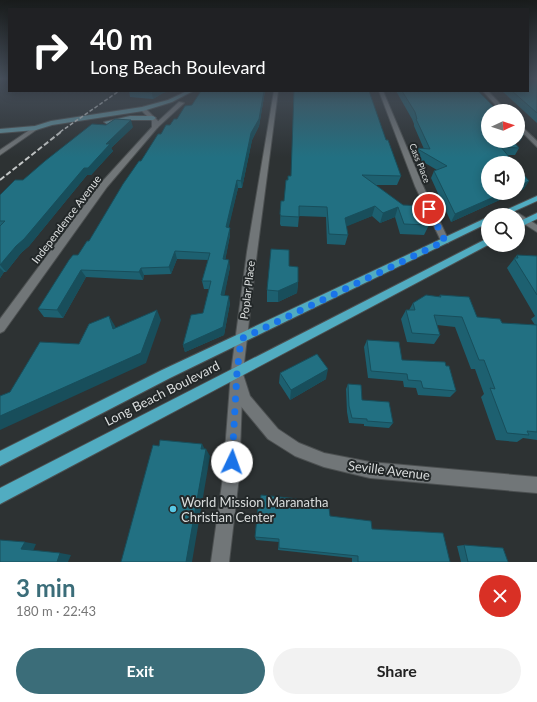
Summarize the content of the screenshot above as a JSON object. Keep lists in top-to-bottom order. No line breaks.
{"streets":{"main road":["Long Beach Boulevard"],"street":["Cass Place","Independence Avenue","Poplar Place","Seville Avenue"]},"crossings":[["Cass Place","Long Beach Boulevard"],["Poplar Place","Long Beach Boulevard"],["Poplar Place","Seville Avenue"],["Long Beach Boulevard","Seville Avenue"]],"places":["World Mission Maranatha Christian Center"],"north":"right","page":{"turn":["40 m","Long Beach Boulevard"],"heading":["3 min","180 m · 22:43"],"buttons":["Exit","Share"]}}
